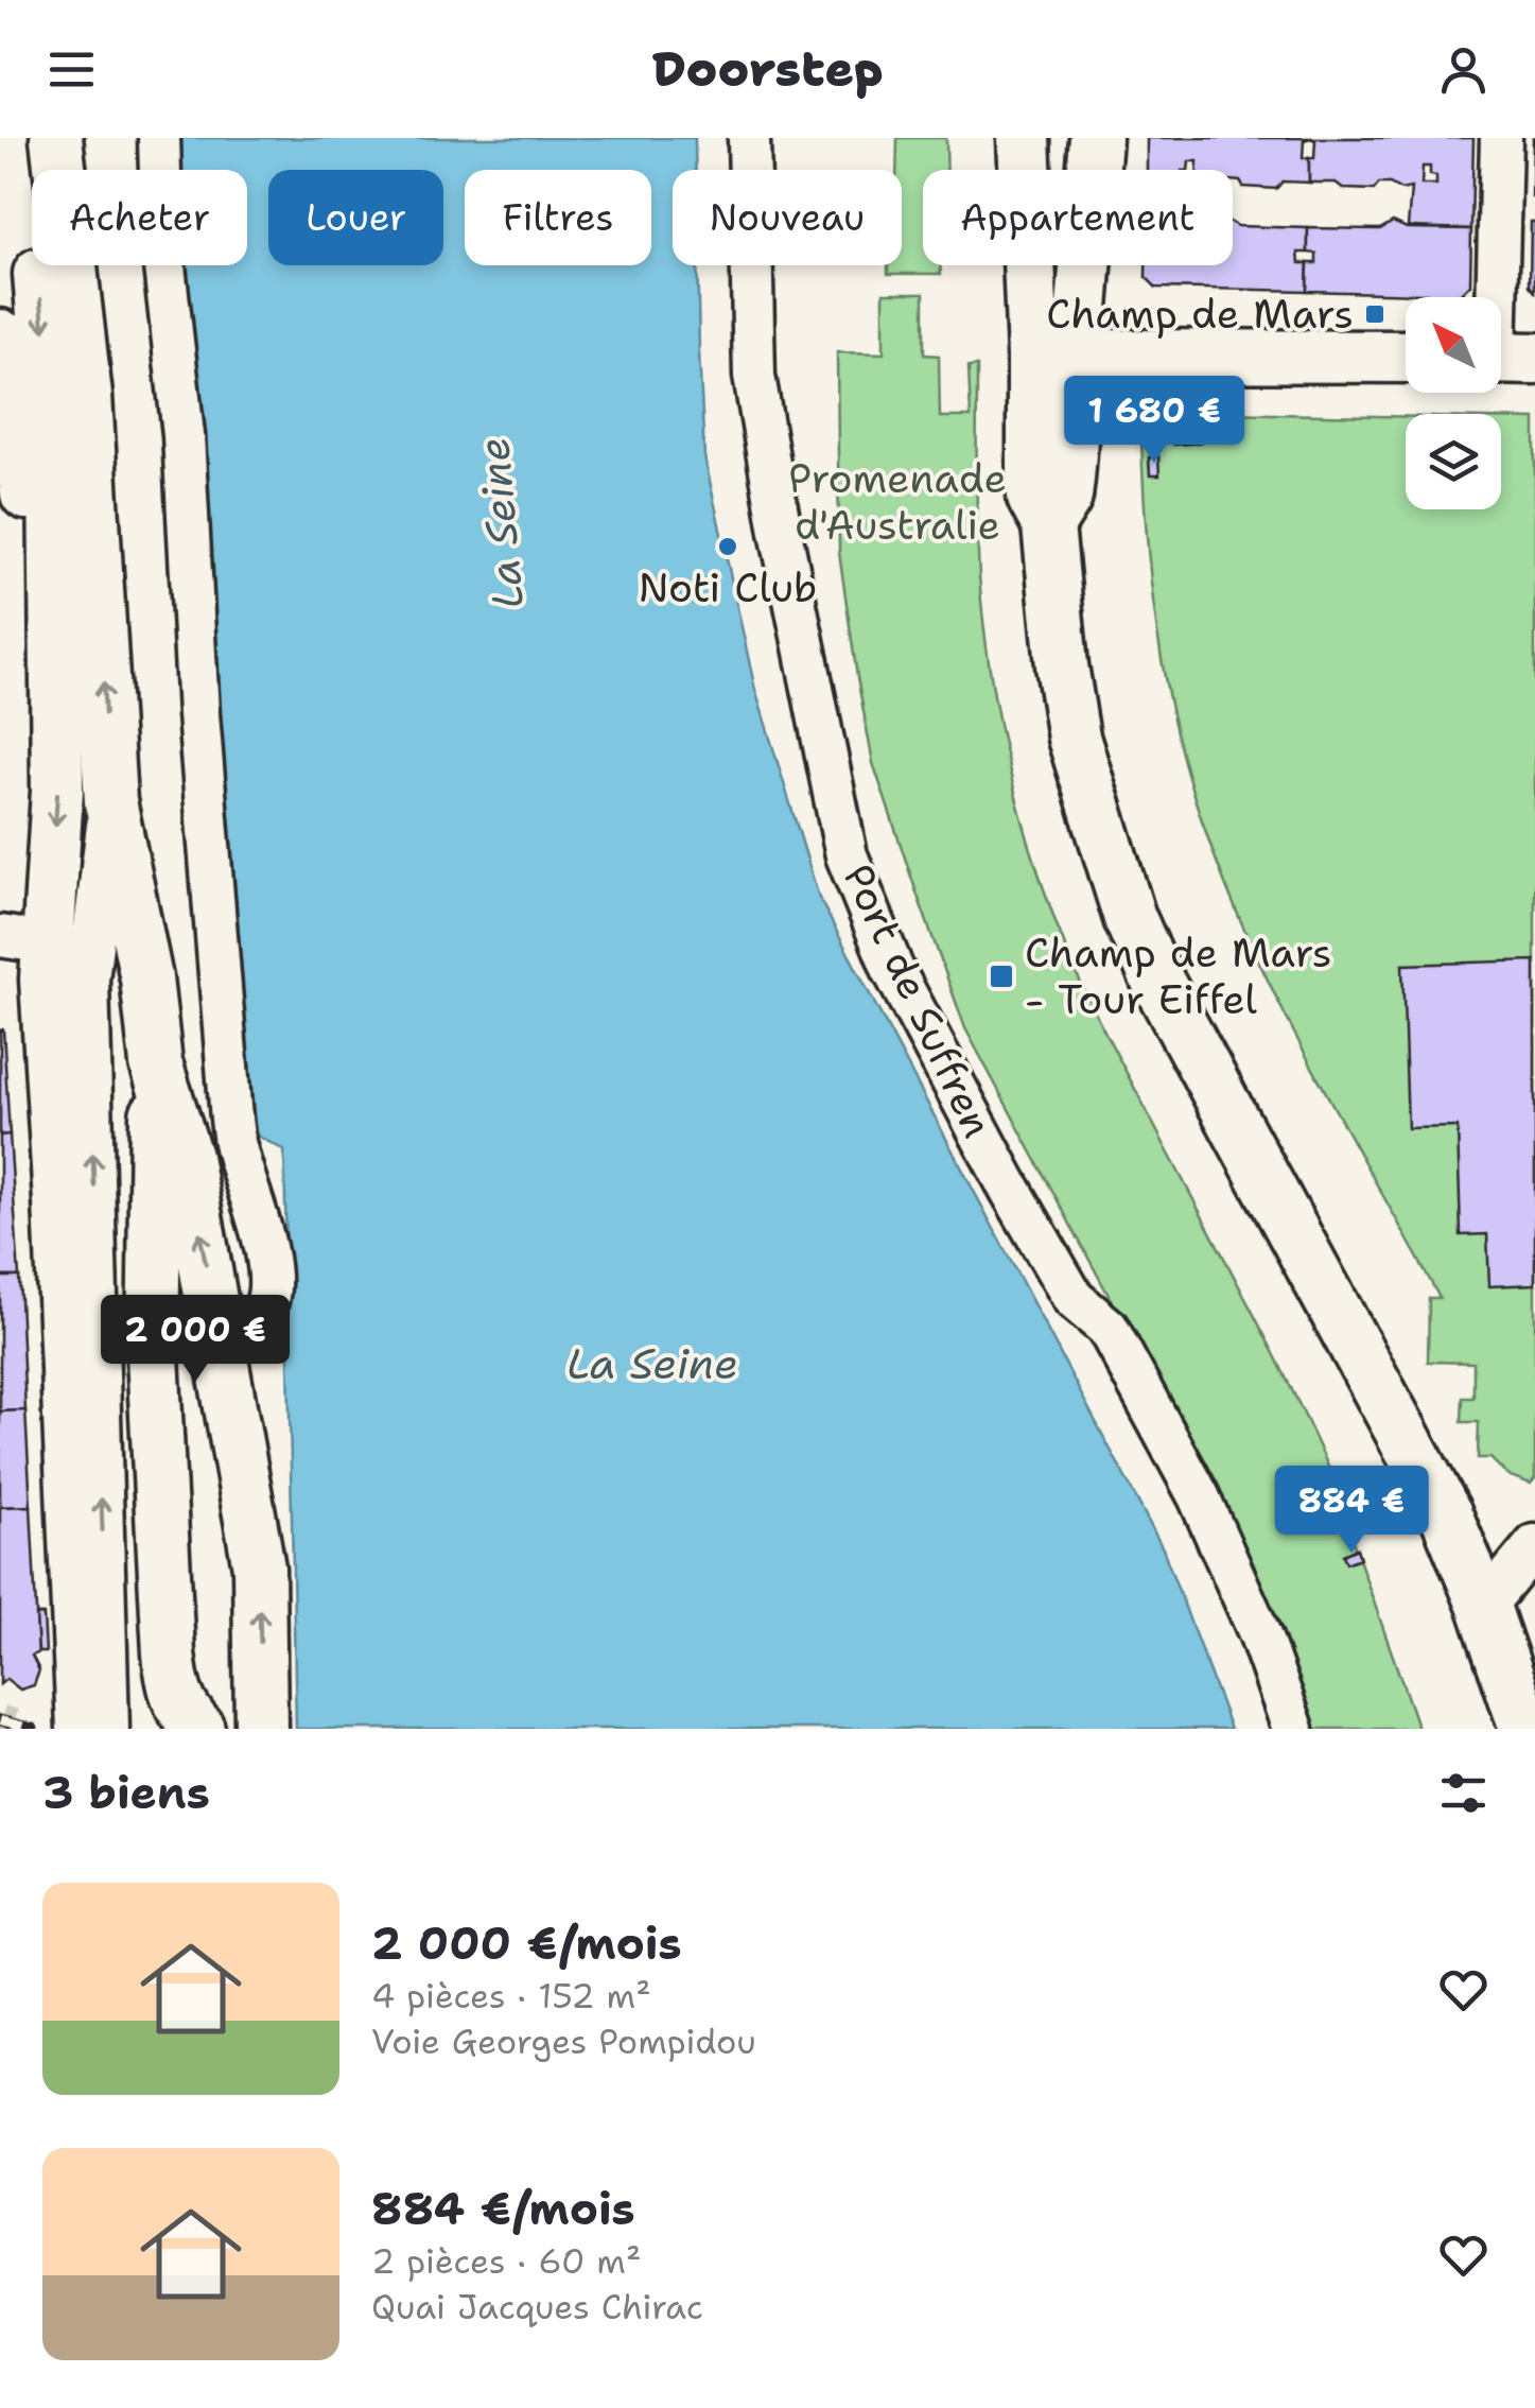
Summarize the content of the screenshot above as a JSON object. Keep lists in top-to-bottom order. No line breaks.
{"streets":{"street":["Port de Suffren"]},"water":["La Seine"],"parks":["Promenade d'Australie"],"places":{"transit":["Champ de Mars","Champ de Mars - Tour Eiffel"],"other":["Noti Club"]},"north":"top left","page":{"header":"Doorstep","chip":["Acheter","Louer","Filtres","Nouveau","Appartement"],"price":["1 680 €","2 000 €","884 €"],"heading":"3 biens","list":[{"name":"2 000 €/mois","note":"4 pièces · 152 m² · Voie Georges Pompidou"},{"name":"884 €/mois","note":"2 pièces · 60 m² · Quai Jacques Chirac"}]}}
